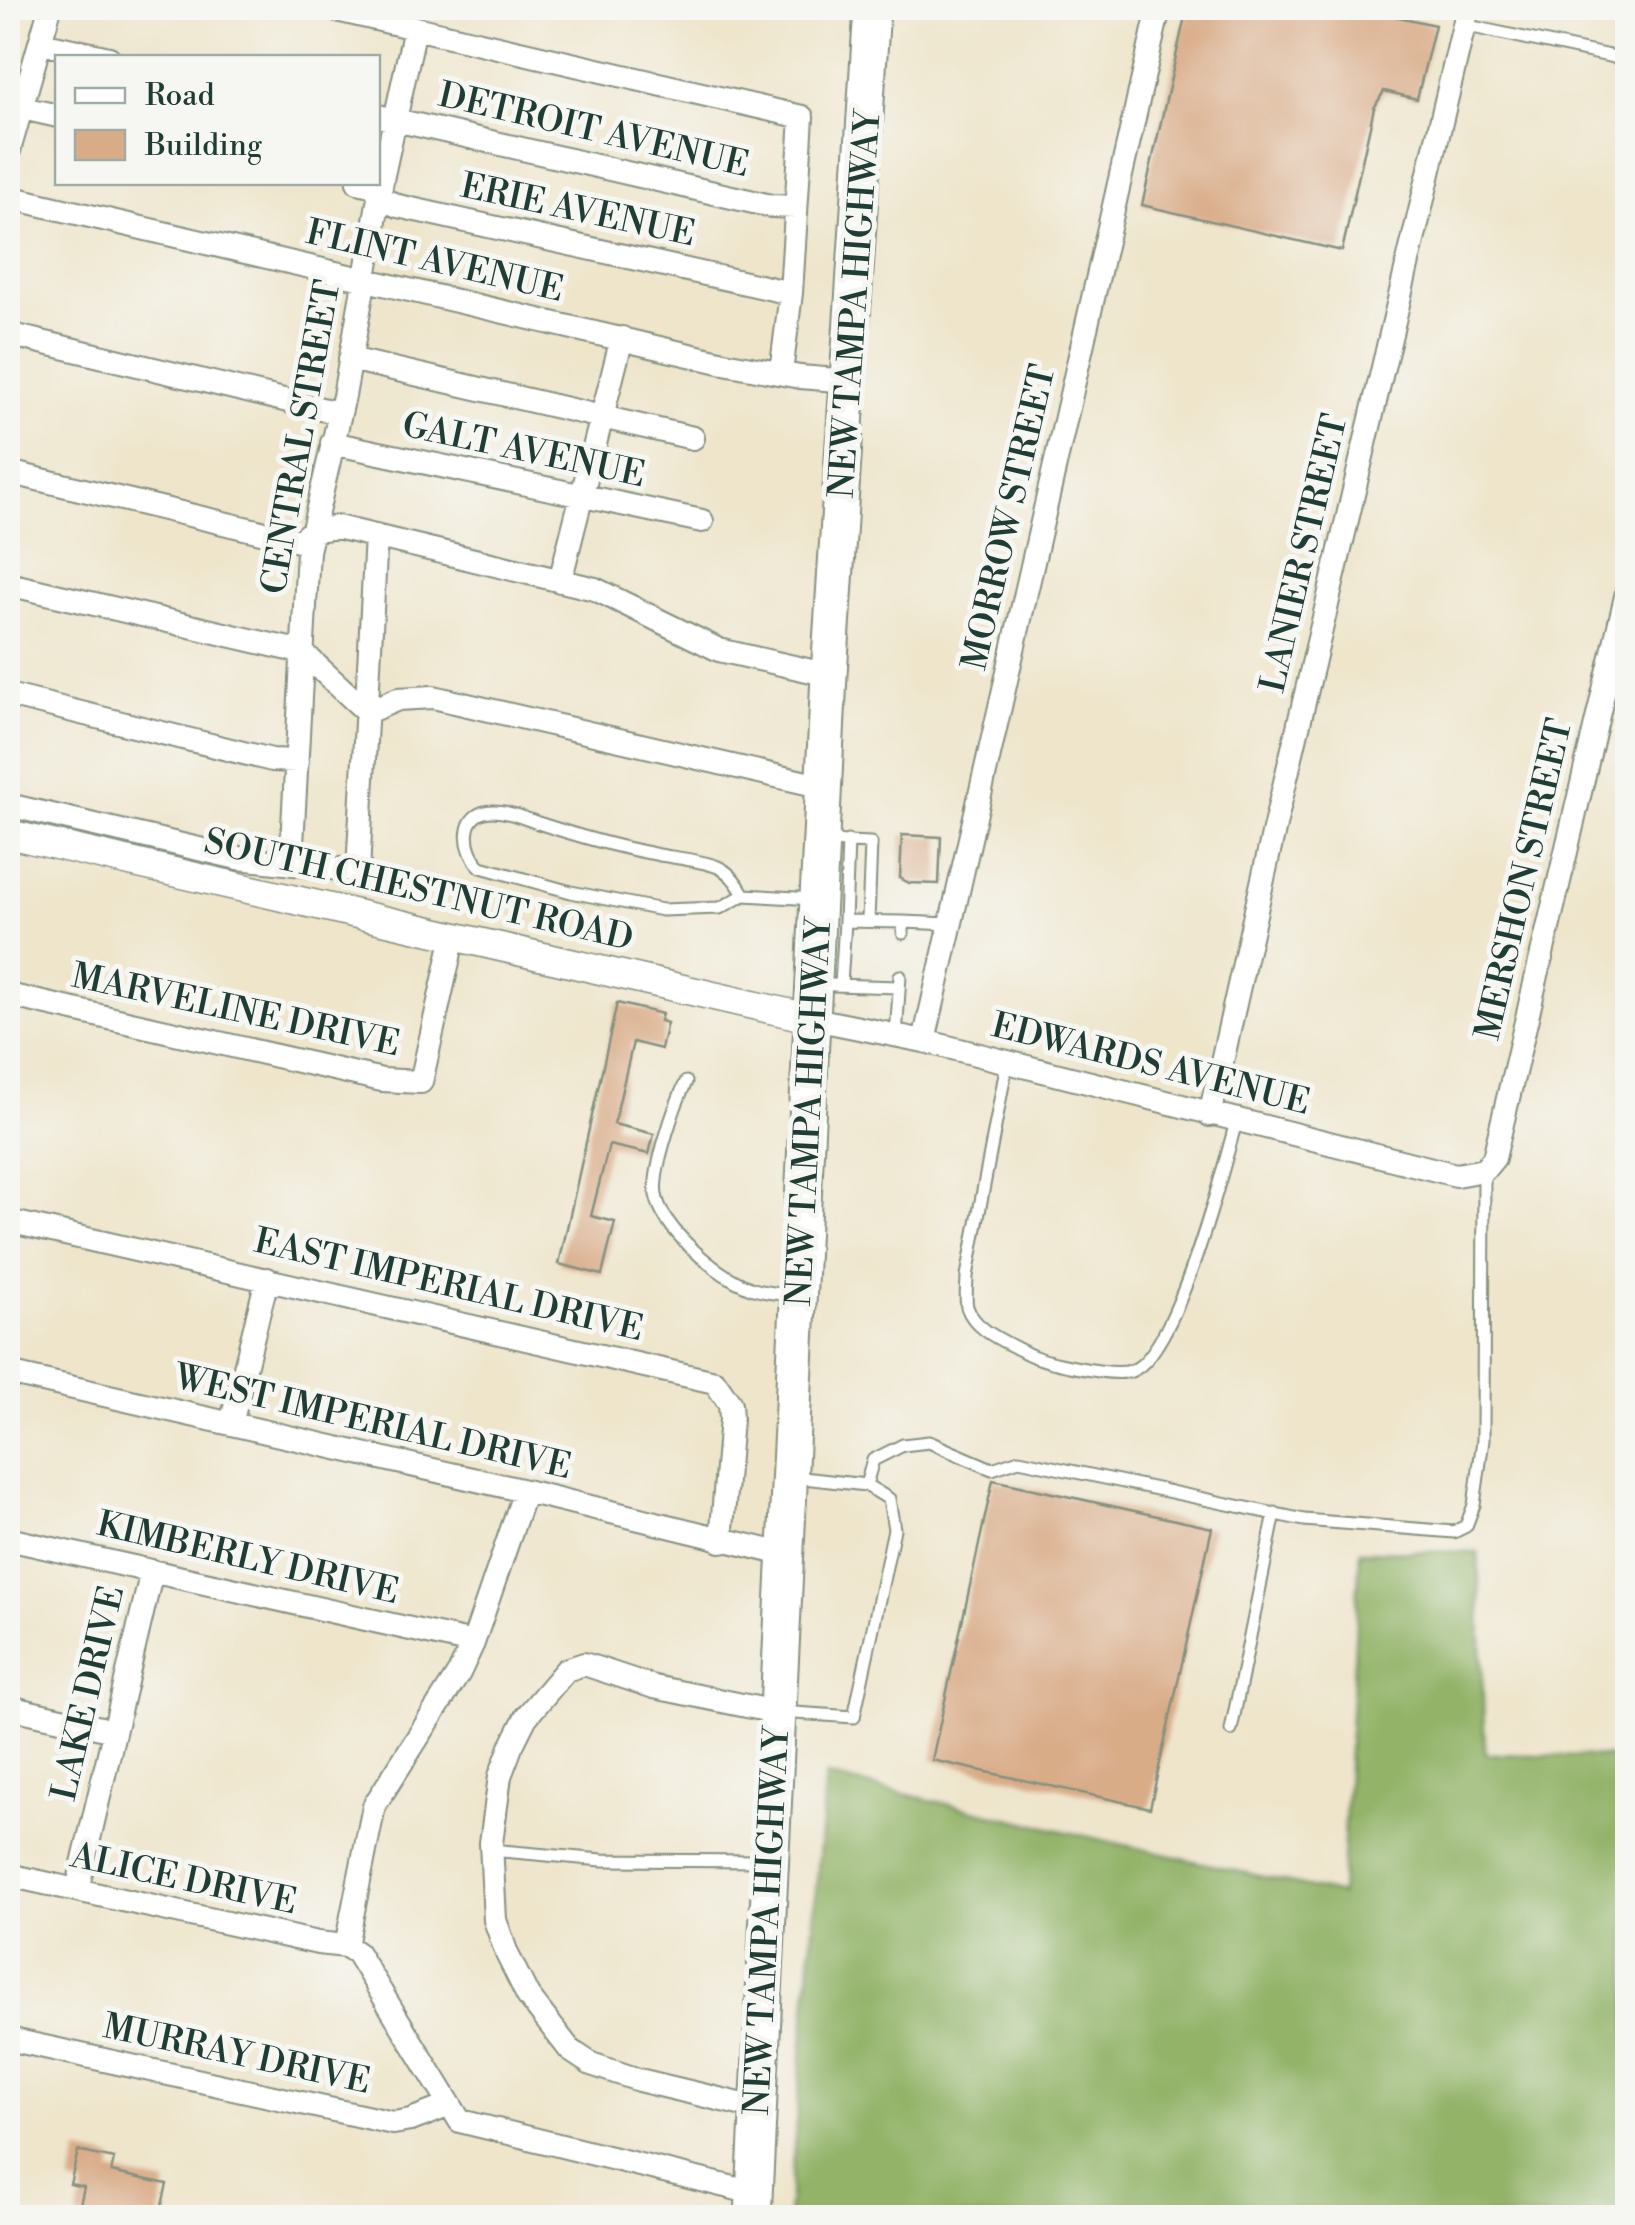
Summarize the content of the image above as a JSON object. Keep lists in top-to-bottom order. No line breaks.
{"streets":{"main road":["NEW TAMPA HIGHWAY"],"street":["DETROIT AVENUE","ERIE AVENUE","FLINT AVENUE","CENTRAL STREET","GALT AVENUE","MORROW STREET","LANIER STREET","MERSHON STREET","SOUTH CHESTNUT ROAD","MARVELINE DRIVE","EDWARDS AVENUE","EAST IMPERIAL DRIVE","WEST IMPERIAL DRIVE","KIMBERLY DRIVE","LAKE DRIVE","ALICE DRIVE","MURRAY DRIVE"]},"crossings":[["DETROIT AVENUE","CENTRAL STREET"],["ERIE AVENUE","CENTRAL STREET"],["FLINT AVENUE","NEW TAMPA HIGHWAY"],["FLINT AVENUE","CENTRAL STREET"],["NEW TAMPA HIGHWAY","SOUTH CHESTNUT ROAD"],["NEW TAMPA HIGHWAY","EDWARDS AVENUE"],["NEW TAMPA HIGHWAY","WEST IMPERIAL DRIVE"],["CENTRAL STREET","GALT AVENUE"],["MORROW STREET","EDWARDS AVENUE"],["LANIER STREET","EDWARDS AVENUE"],["MERSHON STREET","EDWARDS AVENUE"],["SOUTH CHESTNUT ROAD","MARVELINE DRIVE"],["SOUTH CHESTNUT ROAD","EDWARDS AVENUE"],["EAST IMPERIAL DRIVE","WEST IMPERIAL DRIVE"],["KIMBERLY DRIVE","LAKE DRIVE"],["LAKE DRIVE","ALICE DRIVE"]],"legend":["Road","Building"]}
